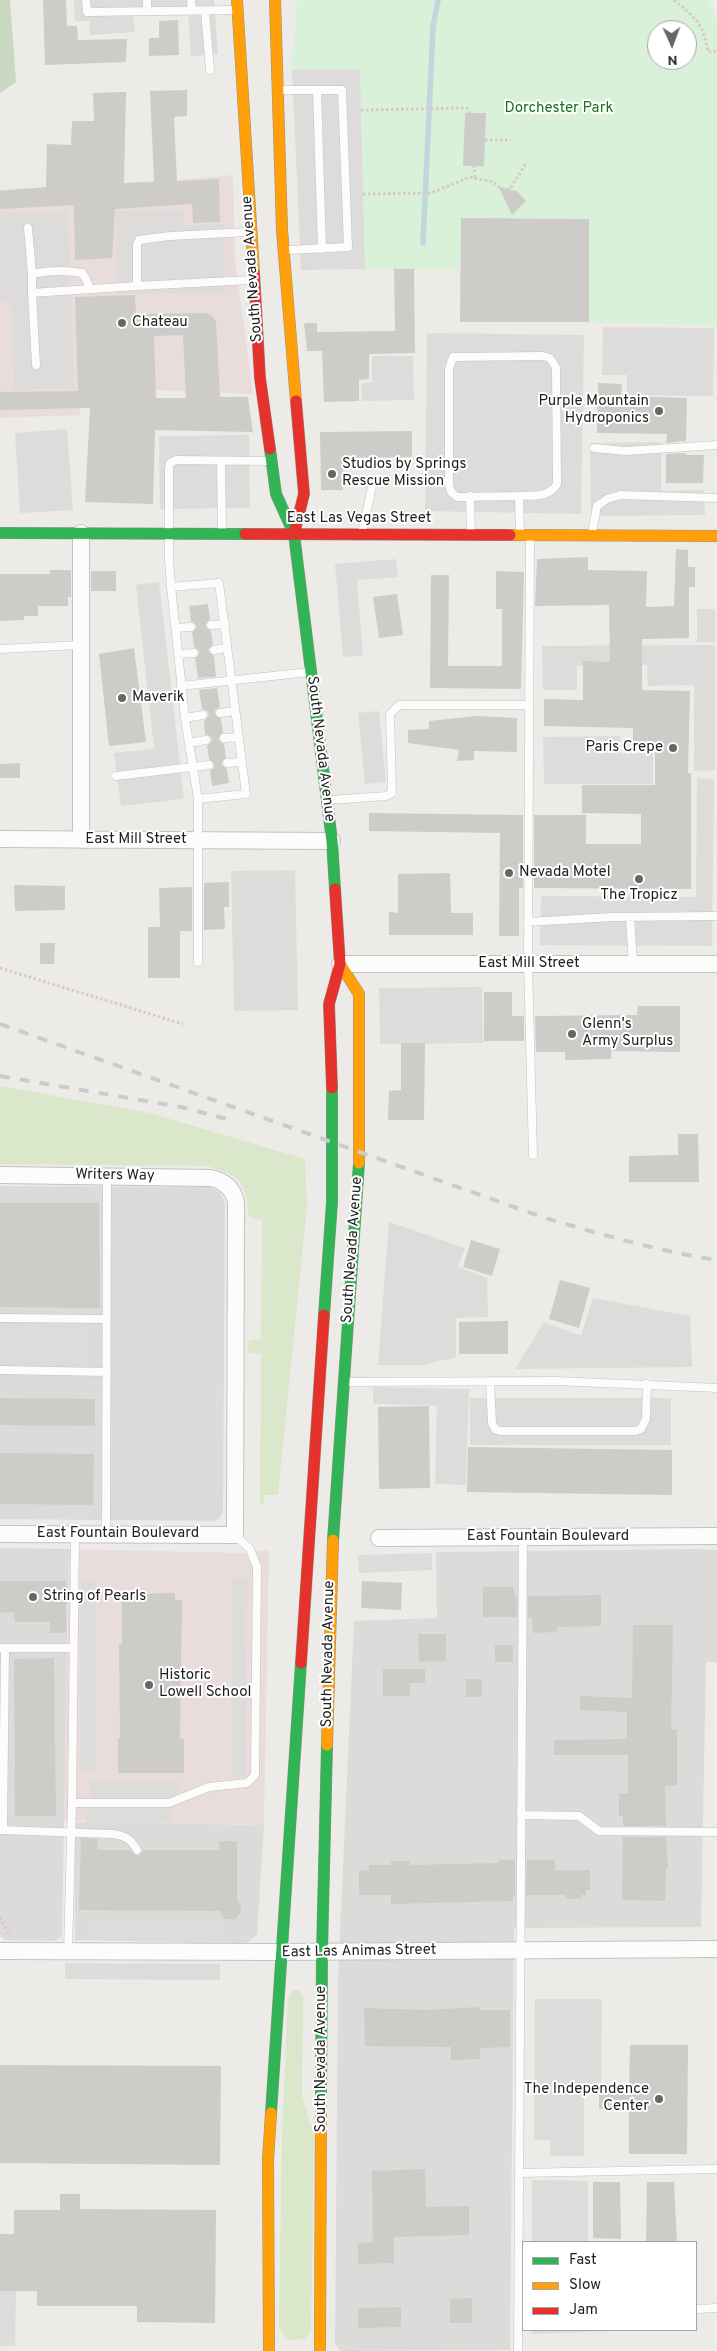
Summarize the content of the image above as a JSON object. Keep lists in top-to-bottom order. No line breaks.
{"streets":{"main road":["South Nevada Avenue","East Las Vegas Street"],"street":["East Mill Street","Writers Way","East Fountain Boulevard","East Las Animas Street"]},"crossings":[["South Nevada Avenue","East Las Vegas Street"],["South Nevada Avenue","East Mill Street"],["South Nevada Avenue","East Las Animas Street"],["Writers Way","East Fountain Boulevard"]],"parks":["Dorchester Park"],"places":["Chateau","Purple Mountain Hydroponics","Studios by Springs Rescue Mission","Maverik","Paris Crepe","Nevada Motel","The Tropicz","Glenn's Army Surplus","String of Pearls","Historic Lowell School","The Independence Center"],"legend":["Fast","Slow","Jam"],"north":"bottom"}
